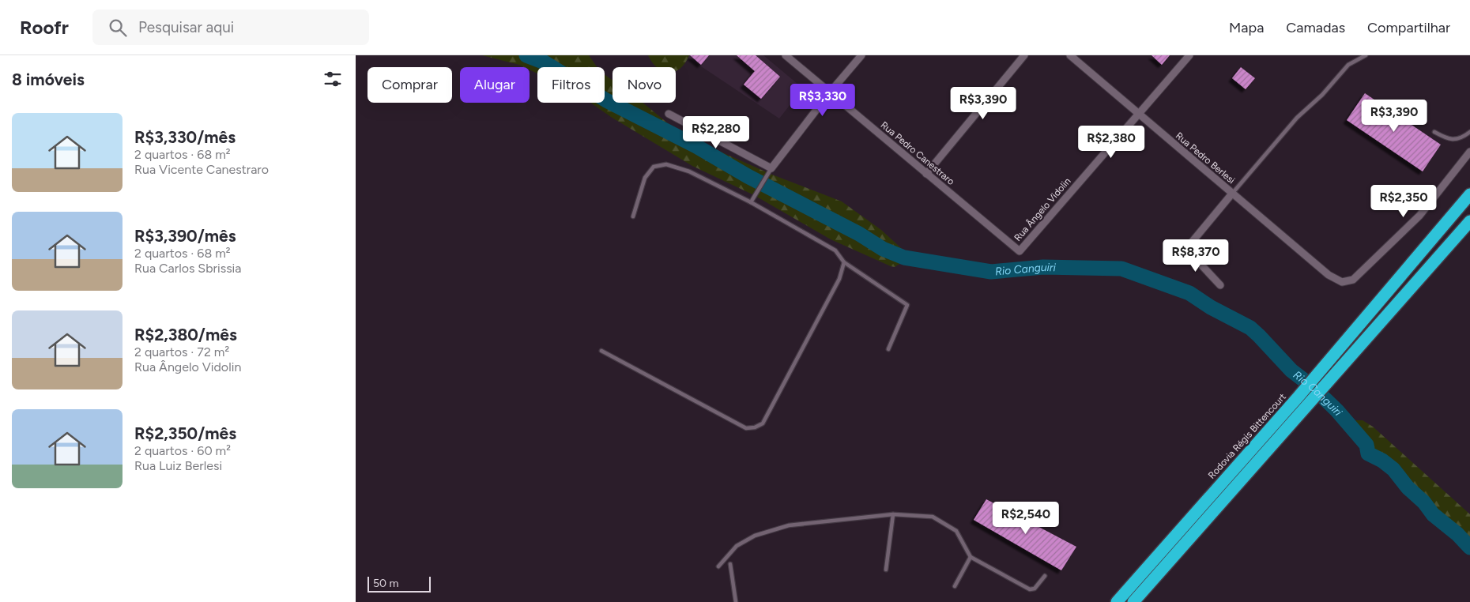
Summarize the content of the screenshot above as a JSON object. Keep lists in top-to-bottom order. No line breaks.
{"streets":{"highway":["Rodovia Régis Bittencourt"],"street":["Rua Pedro Canestraro","Rua Pedro Berlesi","Rua Ângelo Vidolin"]},"crossings":[["Rua Pedro Canestraro","Rua Ângelo Vidolin"],["Rua Pedro Berlesi","Rua Ângelo Vidolin"]],"water":["Rio Canguiri"],"scale_bar":"50 m","page":{"header":"Roofr","search":"Pesquisar aqui","nav":["Mapa","Camadas","Compartilhar"],"heading":"8 imóveis","chip":["Comprar","Alugar","Filtros","Novo"],"price":["R$3,330","R$3,390","R$3,390","R$2,280","R$2,380","R$2,350","R$8,370","R$2,540"],"list":[{"name":"R$3,330/mês","note":"2 quartos · 68 m² · Rua Vicente Canestraro"},{"name":"R$3,390/mês","note":"2 quartos · 68 m² · Rua Carlos Sbrissia"},{"name":"R$2,380/mês","note":"2 quartos · 72 m² · Rua Ângelo Vidolin"},{"name":"R$2,350/mês","note":"2 quartos · 60 m² · Rua Luiz Berlesi"}],"scale":"50 m"}}
